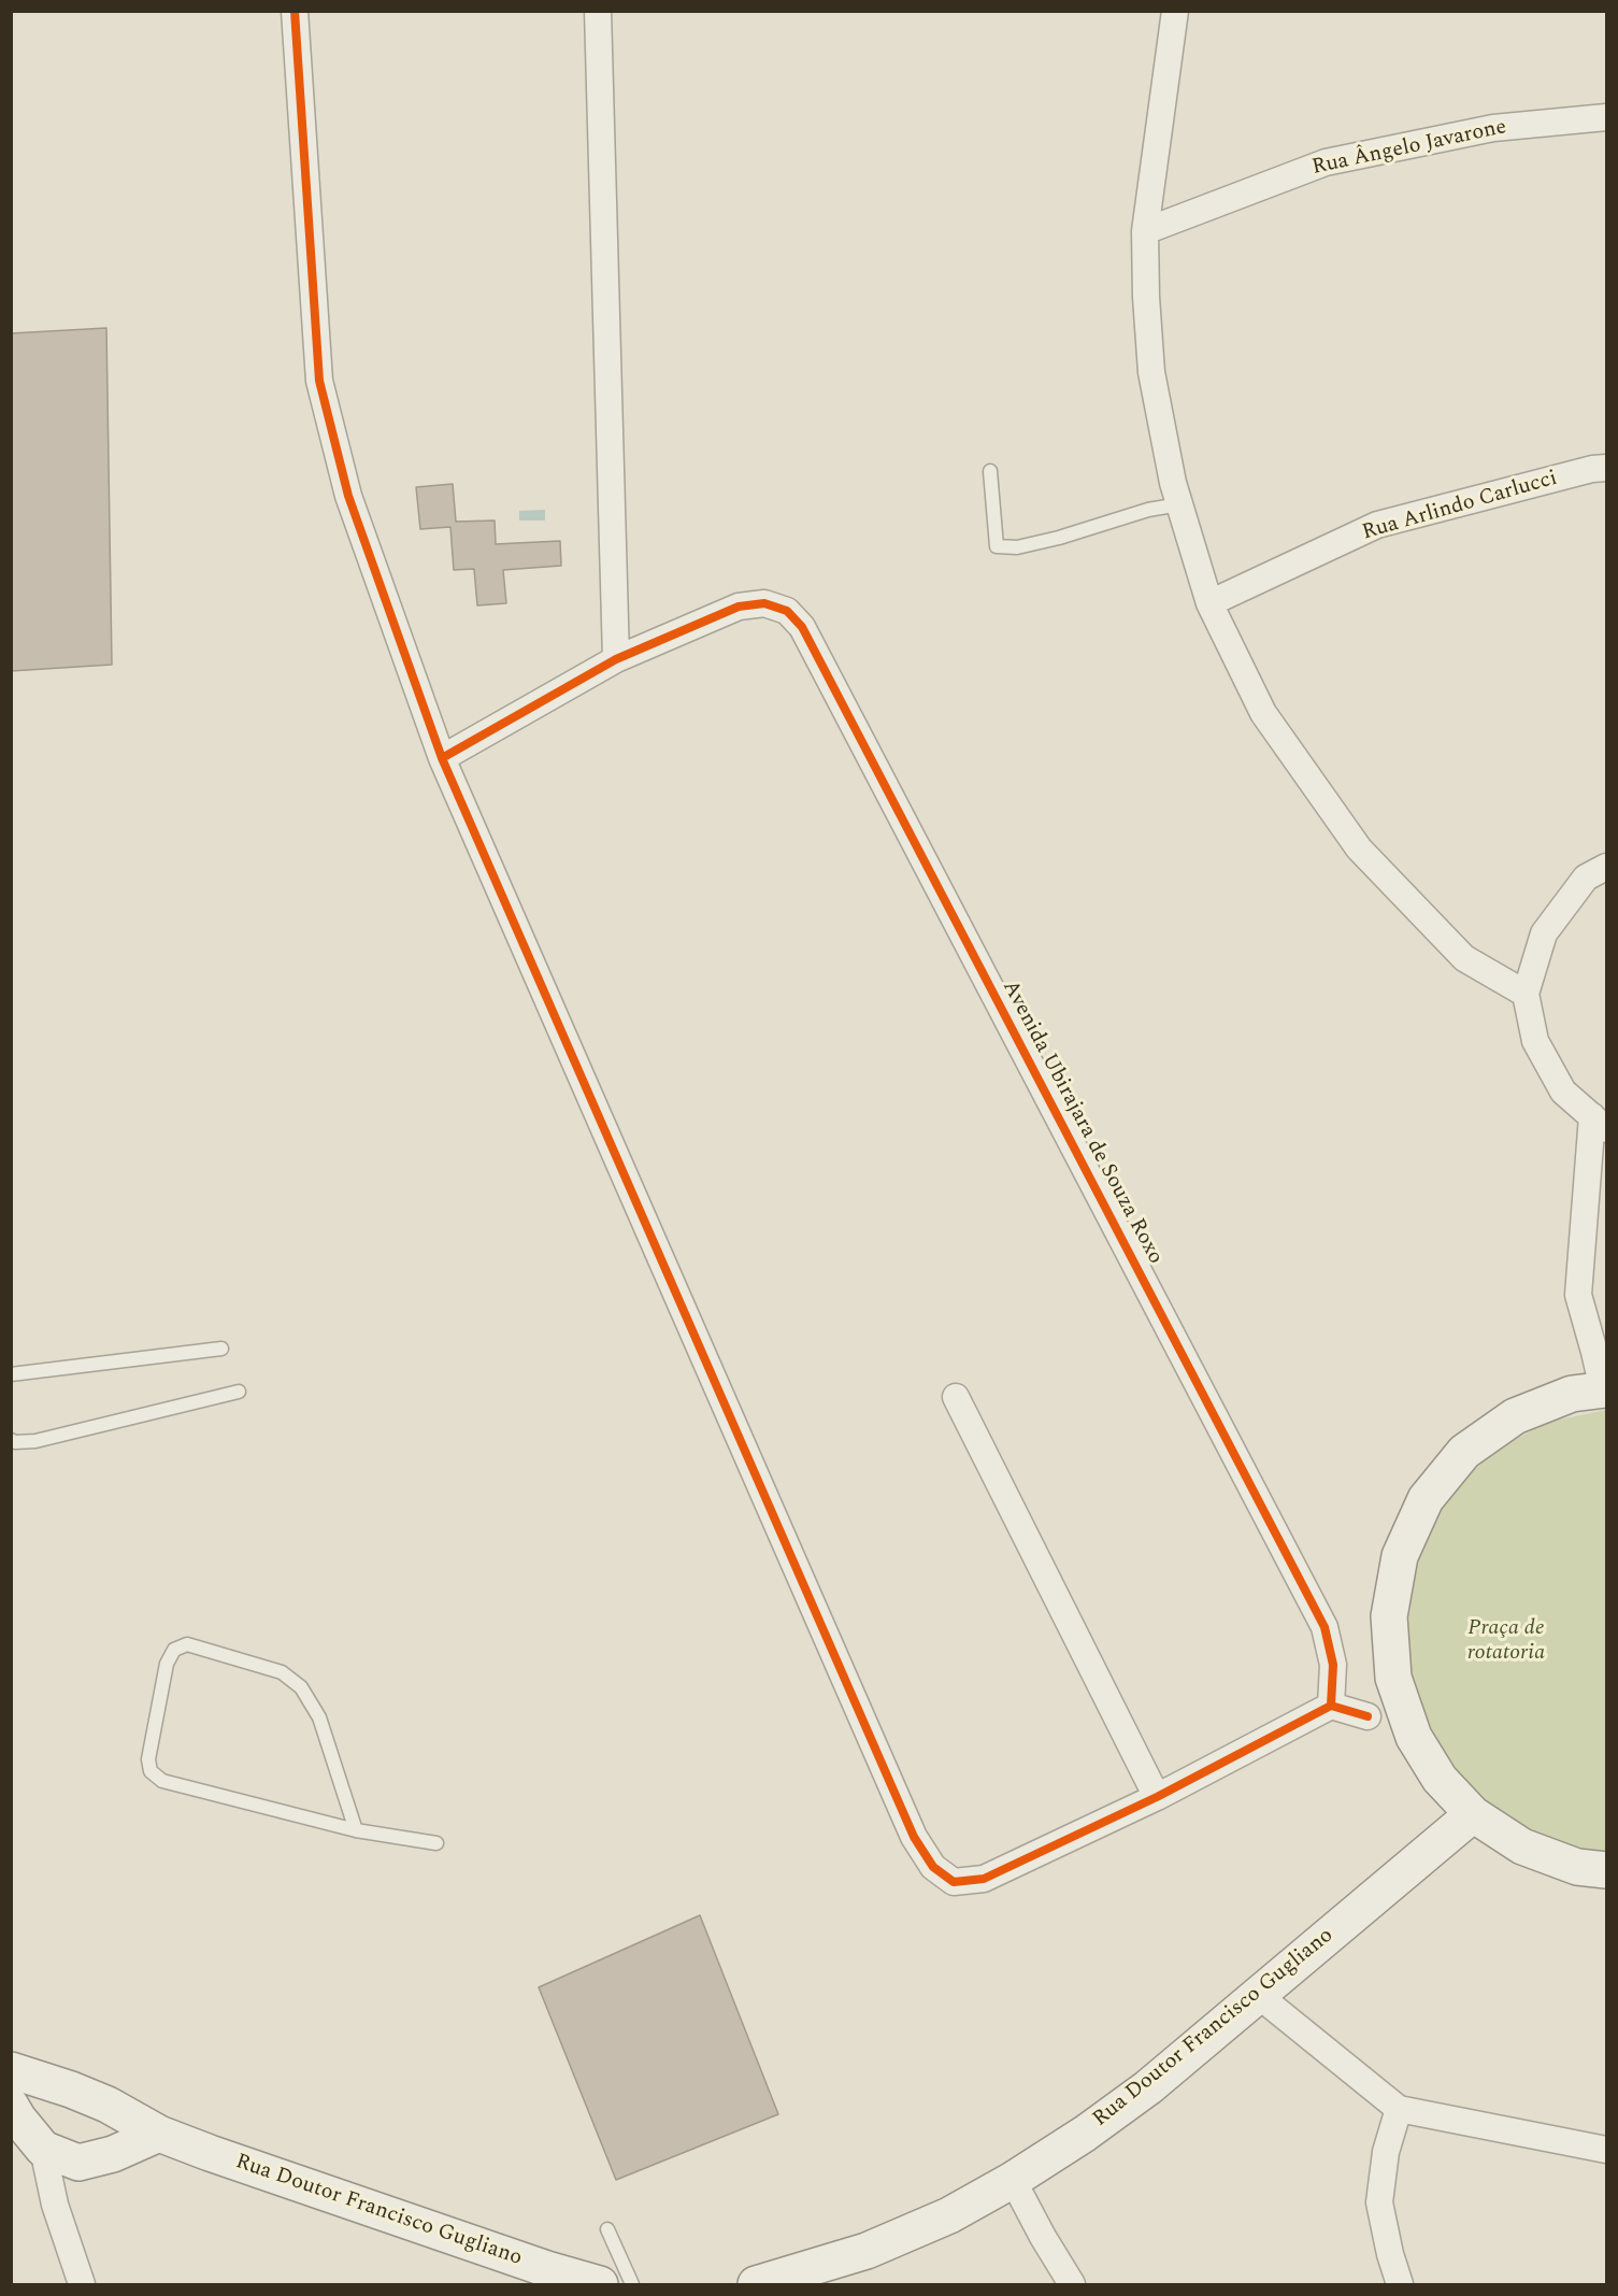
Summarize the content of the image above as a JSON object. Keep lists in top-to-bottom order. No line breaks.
{"streets":{"main road":["Rua Doutor Francisco Gugliano"],"street":["Rua Ângelo Javarone","Rua Arlindo Carlucci","Avenida Ubirajara de Souza Roxo"]},"parks":["Praça de rotatoria"]}
